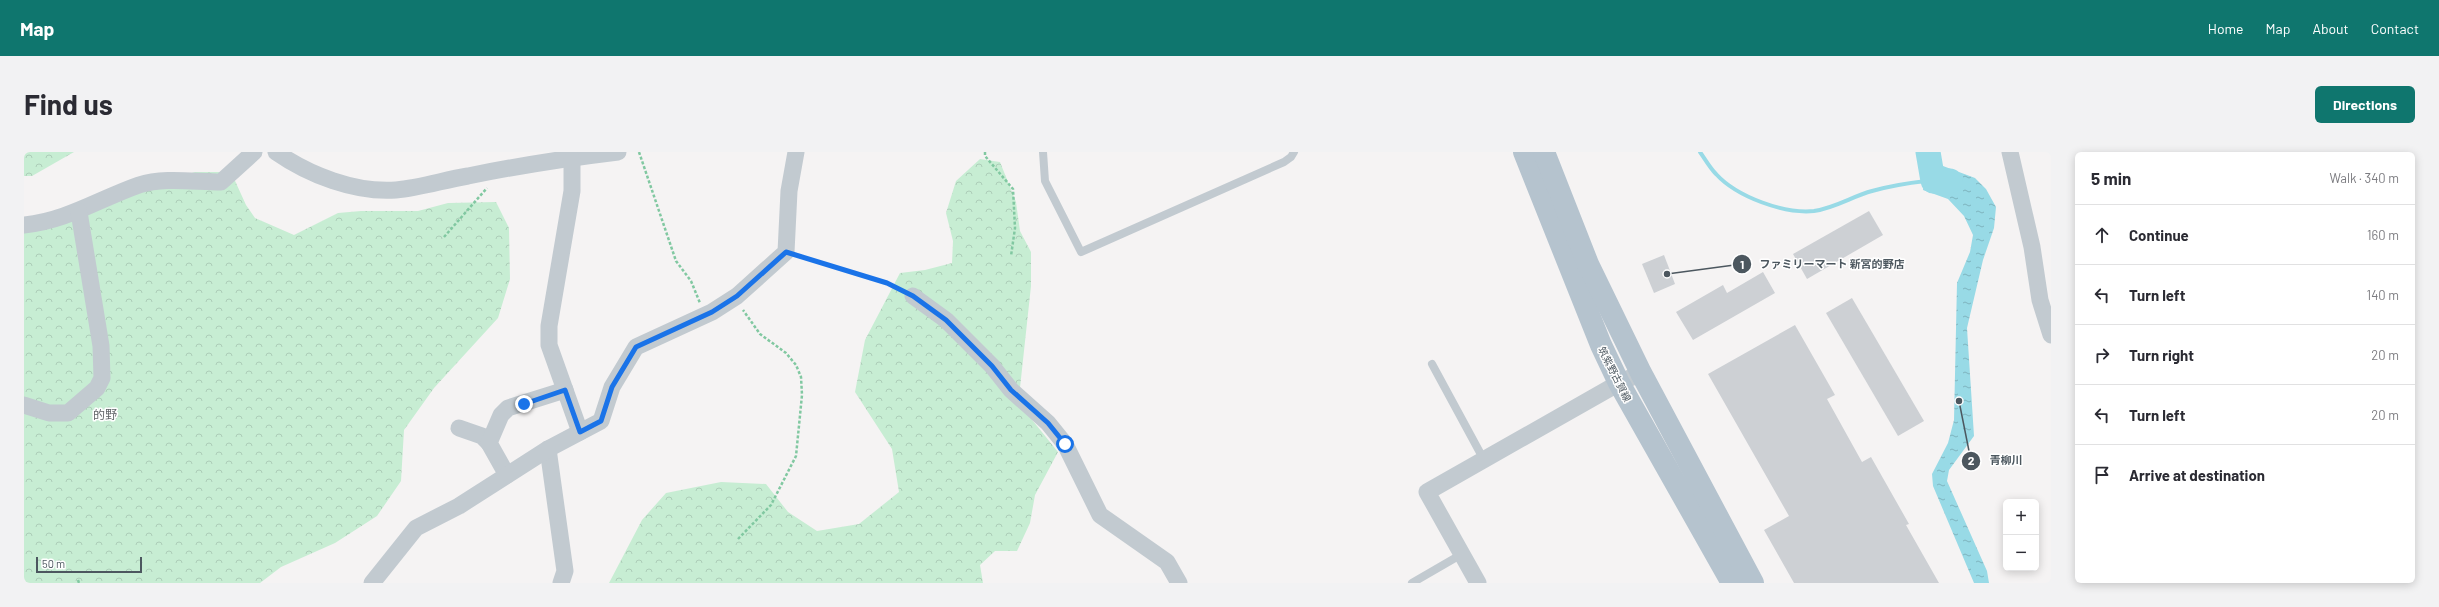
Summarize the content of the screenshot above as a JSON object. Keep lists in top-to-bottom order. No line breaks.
{"streets":{"main road":["筑紫野古賀線"]},"districts":["的野"],"places":["ファミリーマート 新宮的野店","青柳川"],"scale_bar":"50 m","page":{"header":"Map","nav":["Home","Map","About","Contact"],"buttons":"Directions","title":"Find us","heading":["5 min","Walk · 340 m"],"list":[["Continue","160 m"],["Turn left","140 m"],["Turn right","20 m"],["Turn left","20 m"],"Arrive at destination"],"map_buttons":["+","−"],"scale":"50 m"}}
